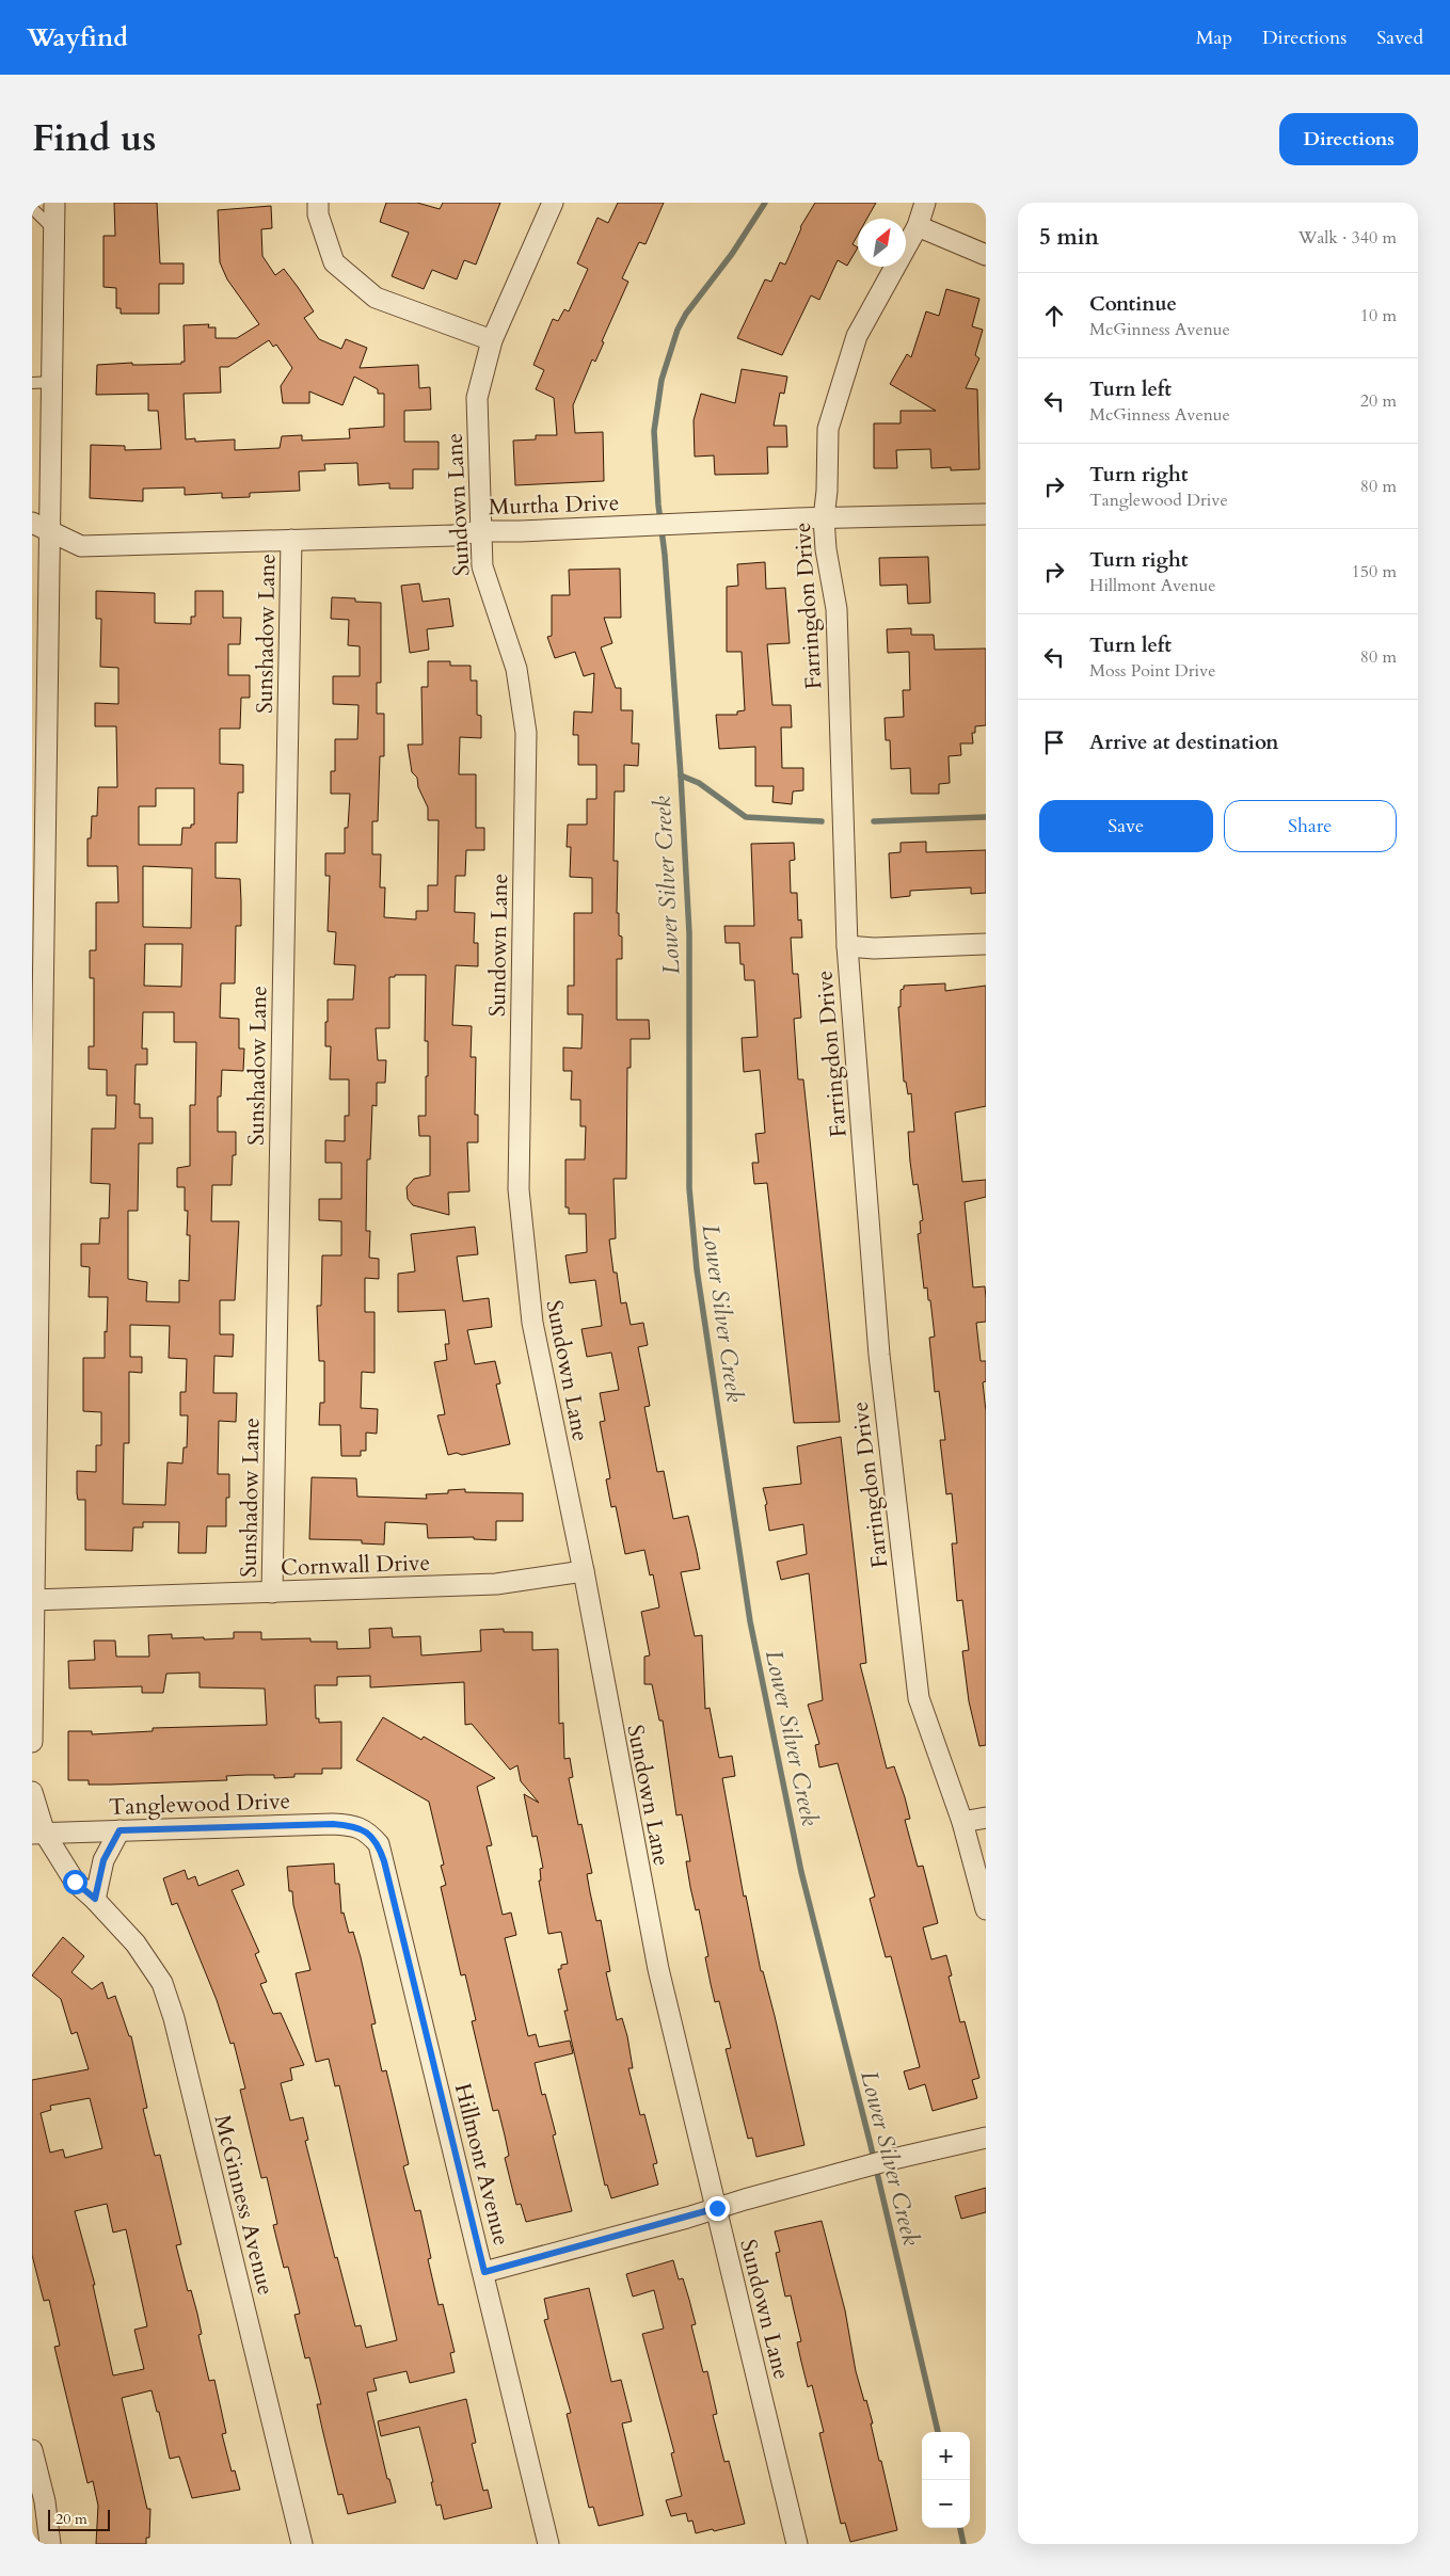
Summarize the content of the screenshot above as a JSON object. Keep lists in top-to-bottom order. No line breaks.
{"streets":{"street":["Sundown Lane","Murtha Drive","Farringdon Drive","Sunshadow Lane","Cornwall Drive","Tanglewood Drive","Hillmont Avenue","McGinness Avenue"]},"crossings":[["Sundown Lane","Murtha Drive"],["Sundown Lane","Cornwall Drive"],["Murtha Drive","Farringdon Drive"],["Murtha Drive","Sunshadow Lane"],["Sunshadow Lane","Cornwall Drive"],["Tanglewood Drive","Hillmont Avenue"],["Tanglewood Drive","McGinness Avenue"]],"water":["Lower Silver Creek"],"scale_bar":"20 m","north":"top right","page":{"header":"Wayfind","nav":["Map","Directions","Saved"],"title":"Find us","buttons":["Directions",["Save","Share"]],"heading":["5 min","Walk · 340 m"],"list":[["Continue","McGinness Avenue","10 m"],["Turn left","McGinness Avenue","20 m"],["Turn right","Tanglewood Drive","80 m"],["Turn right","Hillmont Avenue","150 m"],["Turn left","Moss Point Drive","80 m"],"Arrive at destination"],"map_buttons":["+","−"],"scale":"20 m"}}
